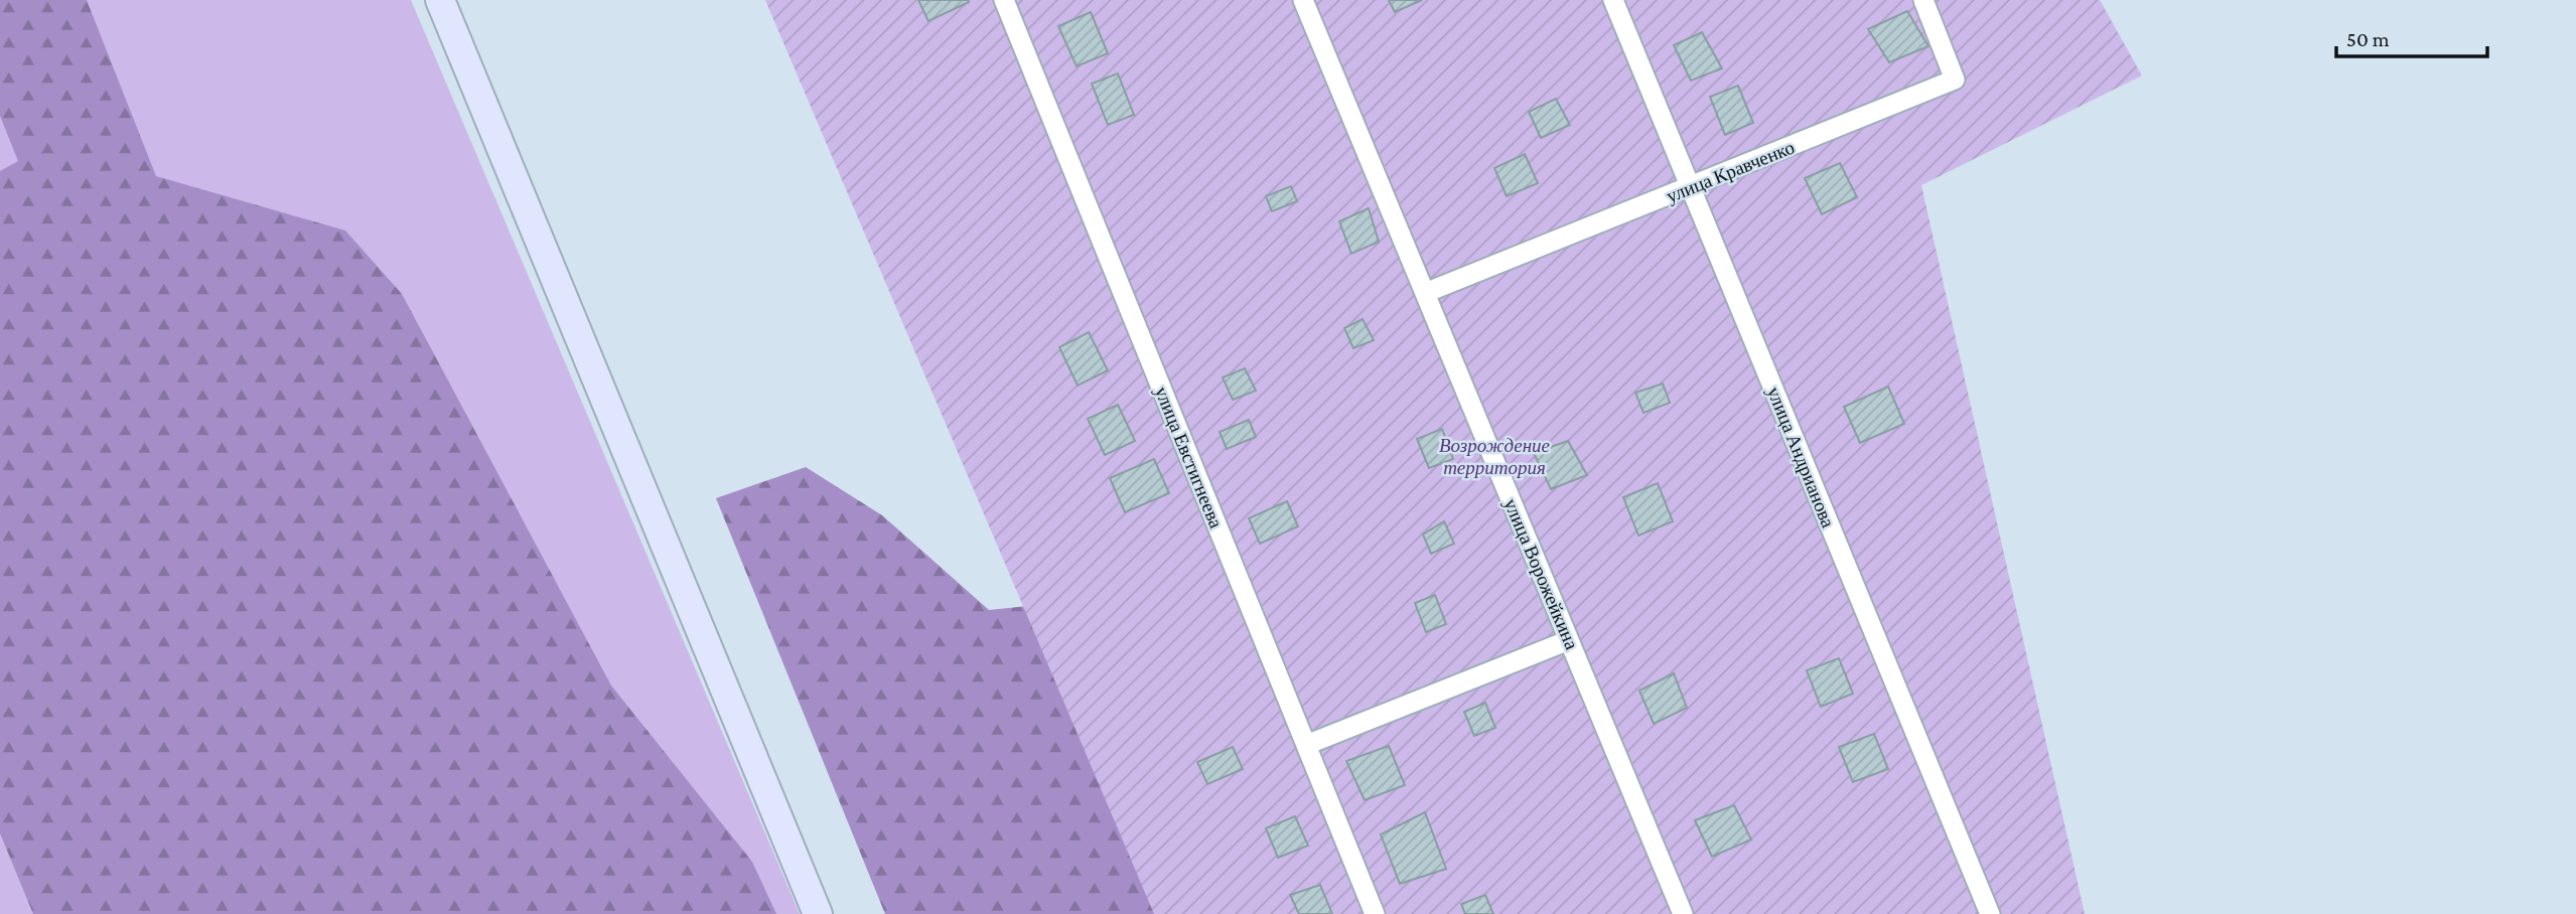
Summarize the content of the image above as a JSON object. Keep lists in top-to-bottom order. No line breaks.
{"streets":{"street":["улица Кравченко","улица Евстигнеева","улица Андрианова","улица Ворожейкина"]},"crossings":[["улица Кравченко","улица Андрианова"],["улица Кравченко","улица Ворожейкина"]],"parks":["Возрождение территория"],"scale_bar":"50 m"}
